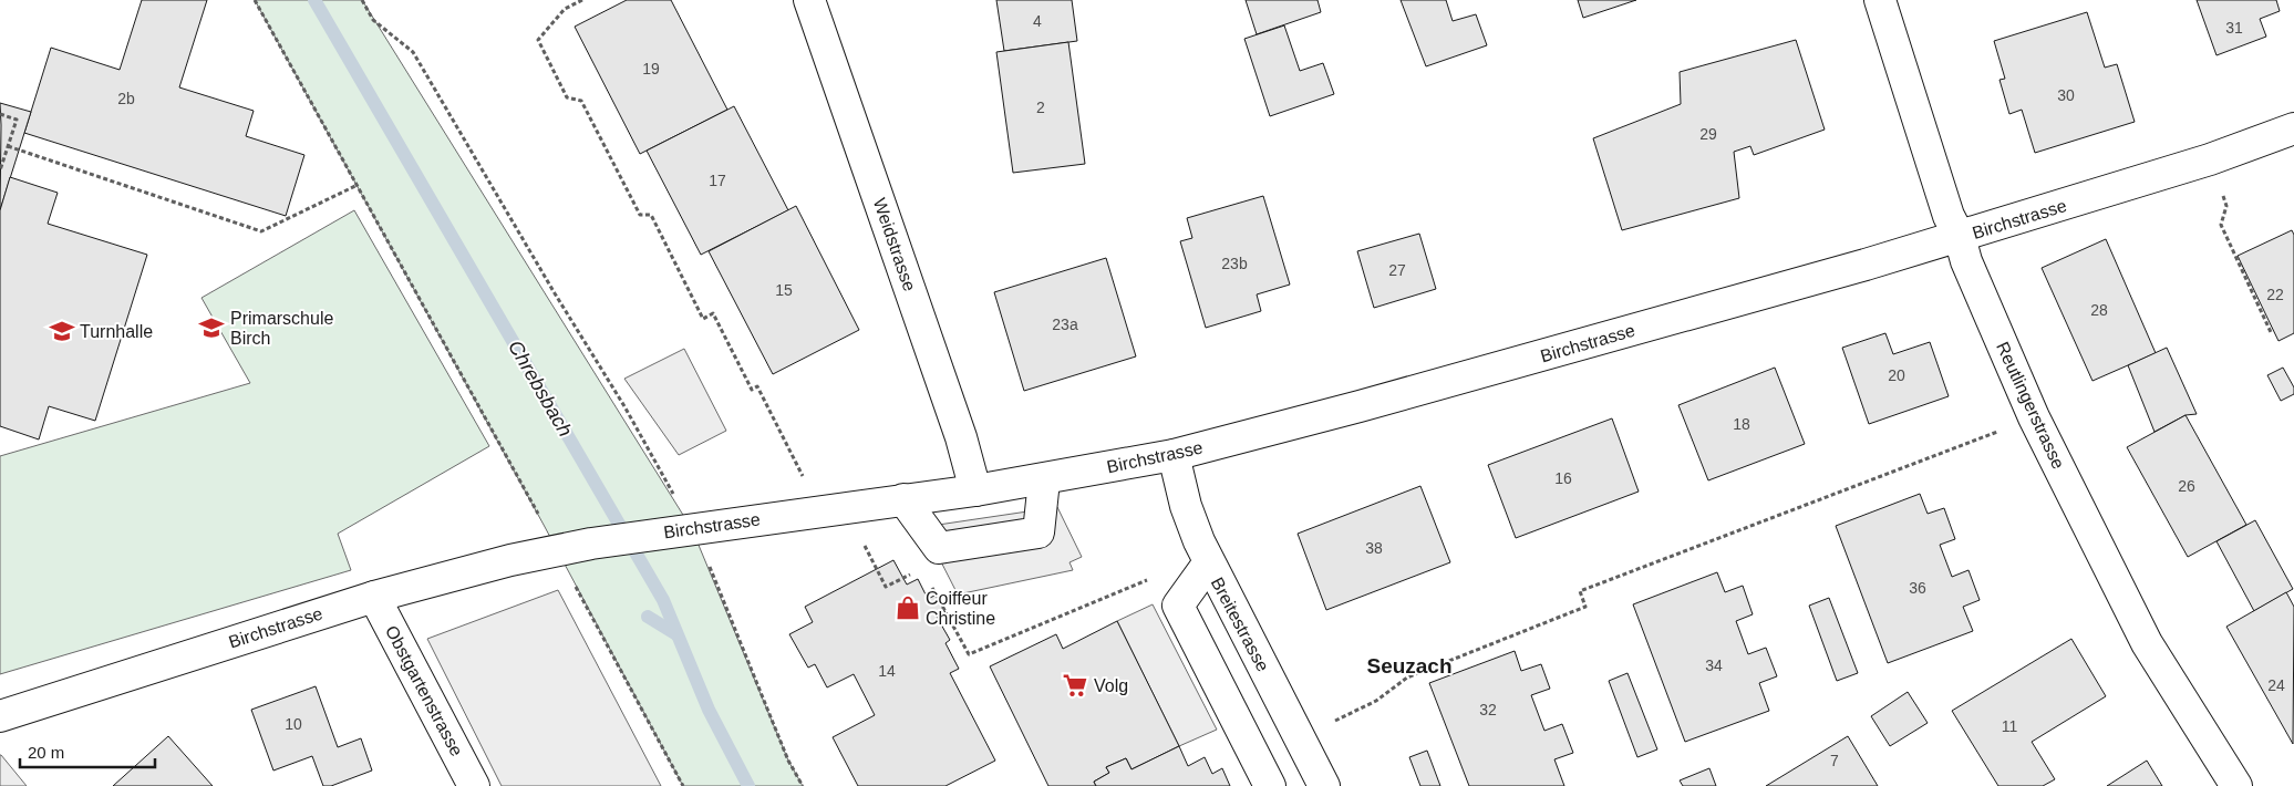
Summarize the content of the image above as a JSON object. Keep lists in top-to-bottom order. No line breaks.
{"streets":{"street":["Birchstrasse","Weidstrasse","Reutlingerstrasse","Breitestrasse","Obstgartenstrasse"]},"crossings":[["Birchstrasse","Weidstrasse"],["Birchstrasse","Reutlingerstrasse"],["Birchstrasse","Breitestrasse"],["Birchstrasse","Obstgartenstrasse"]],"districts":["Seuzach"],"water":["Chrebsbach"],"places":{"school or university":["Primarschule Birch","Turnhalle"],"shop":["Coiffeur Christine"],"supermarket":["Volg"]},"house_numbers":["4","31","19","30","2b","2","29","17","23b","27","15","22","28","23a","20","18","16","26","38","36","34","14","24","32","10","11","7"],"scale_bar":"20 m"}
